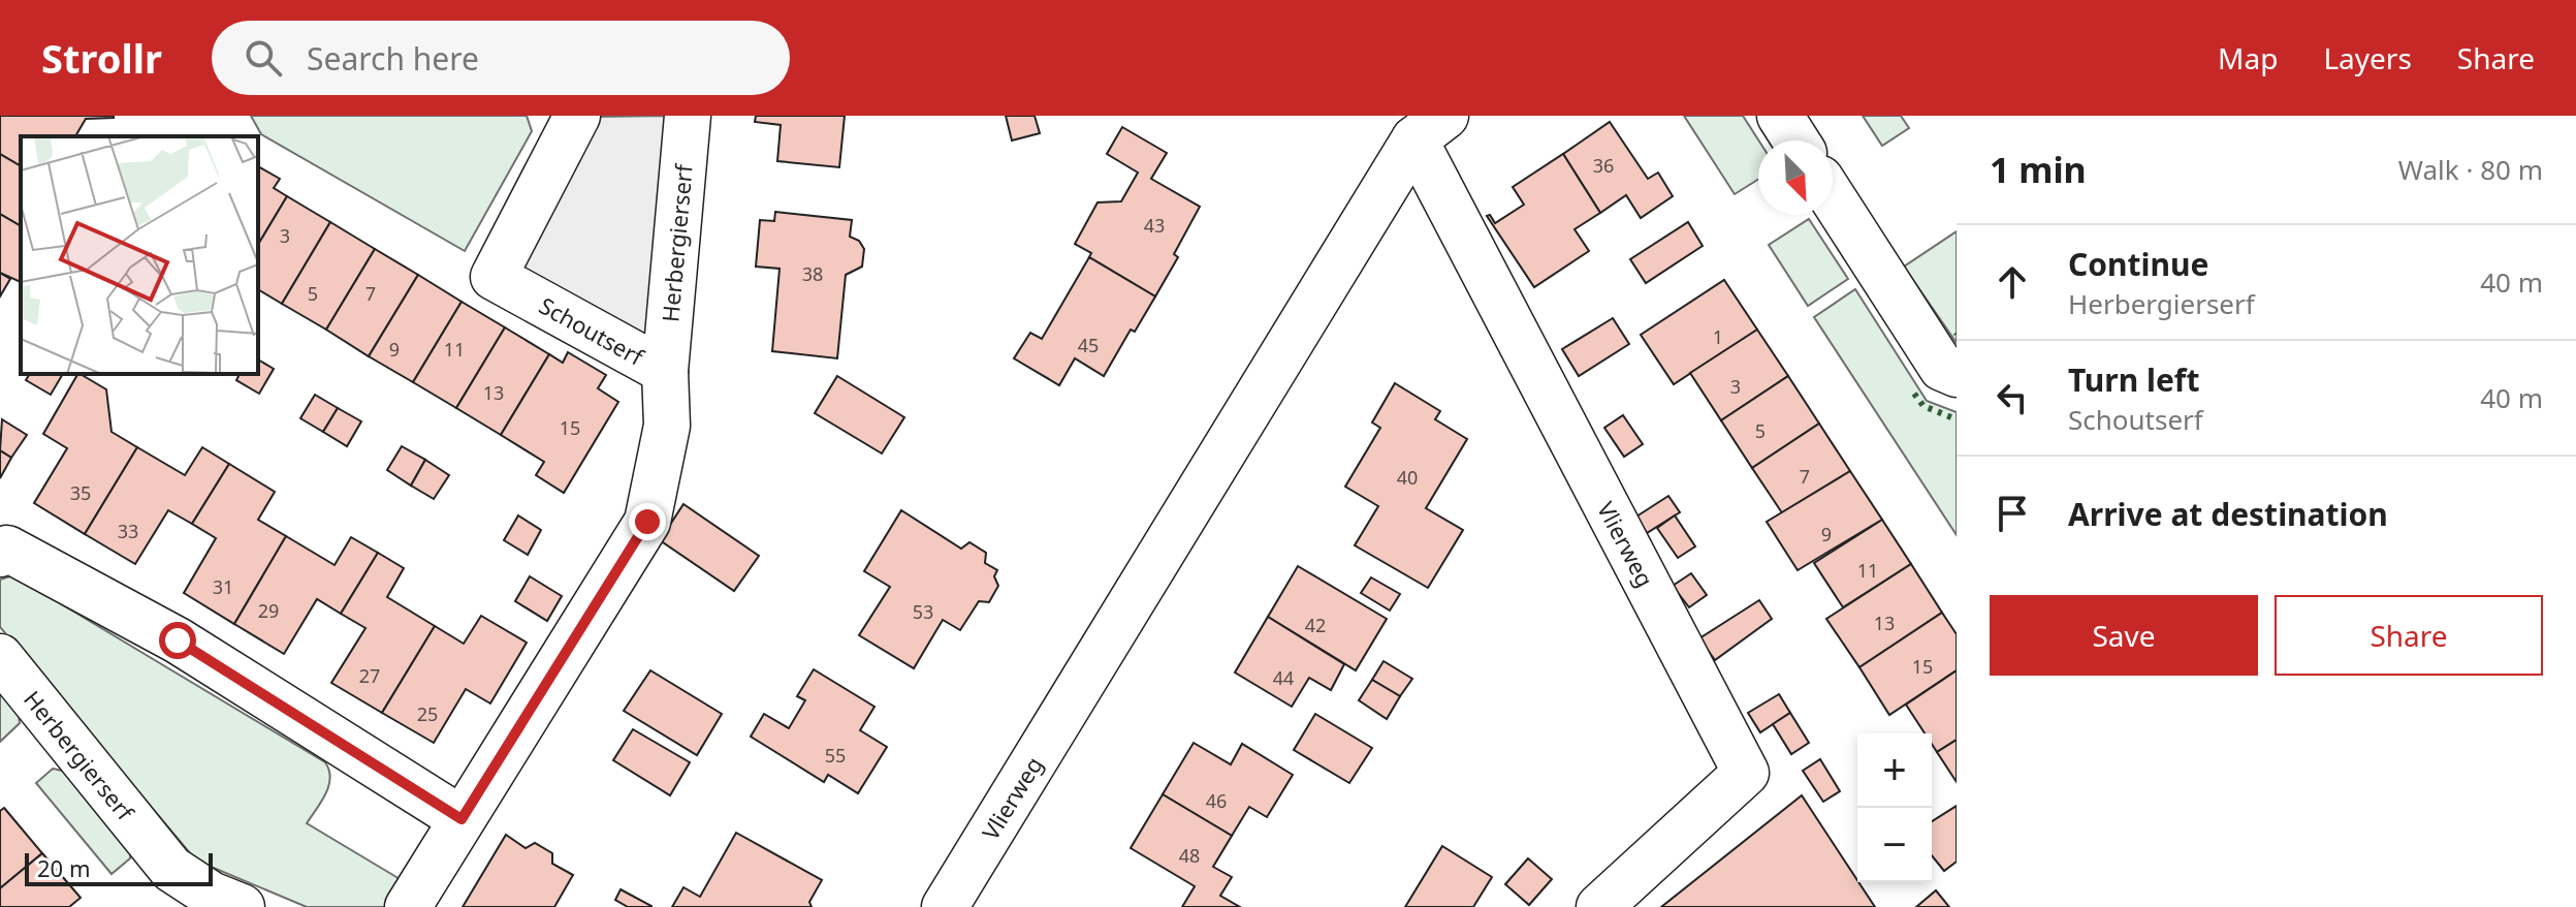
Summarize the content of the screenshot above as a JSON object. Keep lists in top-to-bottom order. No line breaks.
{"streets":{"street":["Herbergierserf","Schoutserf","Vlierweg"]},"crossings":[["Herbergierserf","Schoutserf"]],"house_numbers":["36","43","3","38","5","7","1","45","9","11","3","13","15","5","7","40","35","33","9","11","31","29","53","13","42","15","27","44","25","55","46","48"],"scale_bar":"20 m","north":"bottom right","page":{"header":"Strollr","search":"Search here","nav":["Map","Layers","Share"],"heading":["1 min","Walk · 80 m"],"list":[["Continue","Herbergierserf","40 m"],["Turn left","Schoutserf","40 m"],"Arrive at destination"],"buttons":["Save","Share"],"map_buttons":["+","−"],"scale":"20 m"}}
